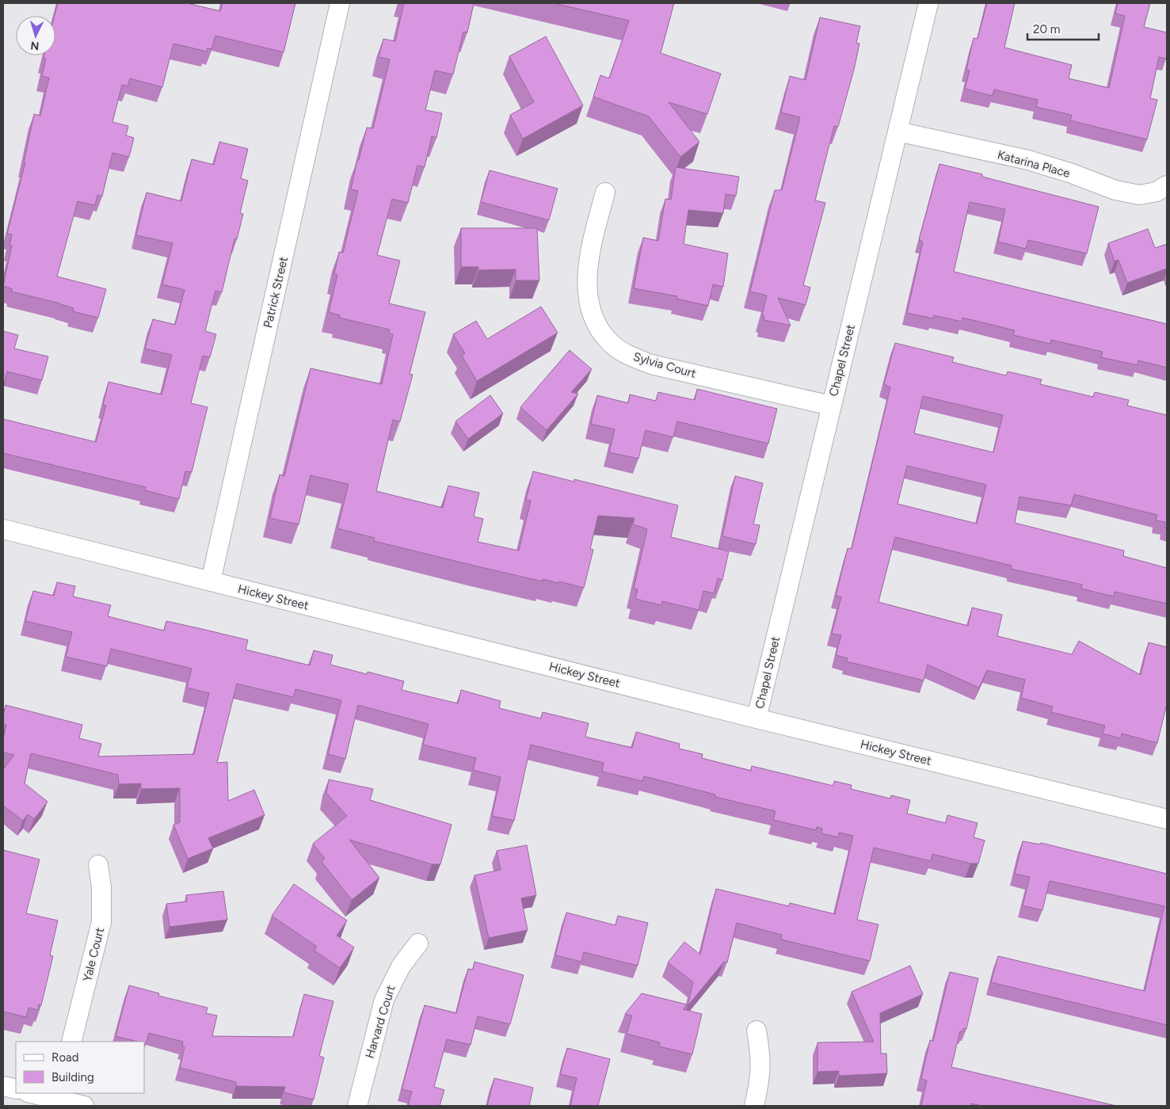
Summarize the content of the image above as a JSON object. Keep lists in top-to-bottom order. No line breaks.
{"streets":{"street":["Katarina Place","Patrick Street","Chapel Street","Sylvia Court","Hickey Street","Yale Court","Harvard Court"]},"crossings":[["Katarina Place","Chapel Street"],["Patrick Street","Hickey Street"],["Chapel Street","Sylvia Court"],["Chapel Street","Hickey Street"]],"legend":["Road","Building"],"scale_bar":"20 m","north":"bottom"}
